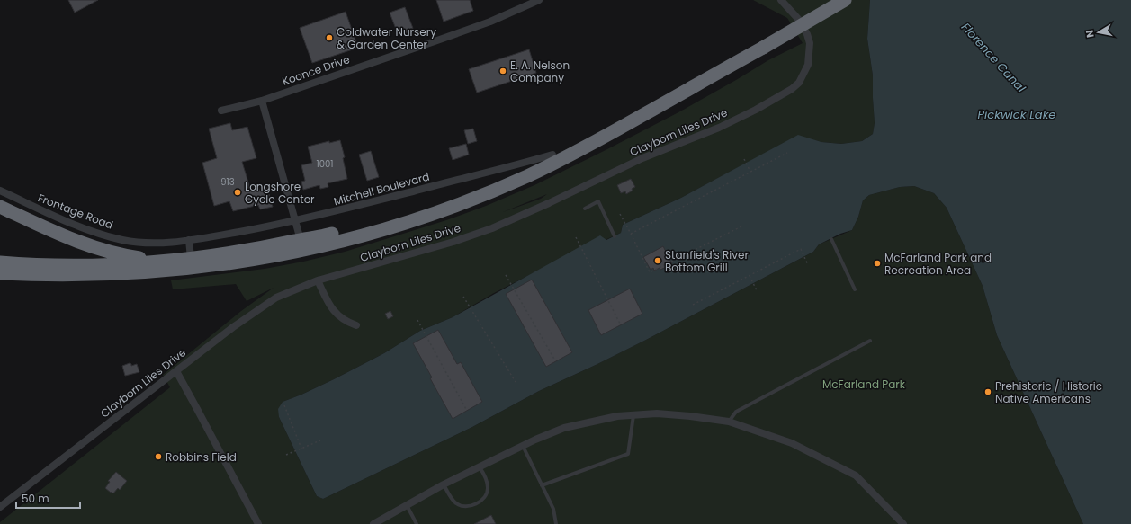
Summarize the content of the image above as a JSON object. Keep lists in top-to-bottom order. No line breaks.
{"streets":{"street":["Koonce Drive","Clayborn Liles Drive","Mitchell Boulevard","Frontage Road"]},"crossings":[["Mitchell Boulevard","Frontage Road"]],"water":["Florence Canal","Pickwick Lake"],"parks":["McFarland Park"],"places":["Coldwater Nursery & Garden Center","E. A. Nelson Company","Longshore Cycle Center","Stanfield's River Bottom Grill","McFarland Park and Recreation Area","Prehistoric / Historic Native Americans","Robbins Field"],"house_numbers":["1001","913"],"scale_bar":"50 m","north":"left"}
